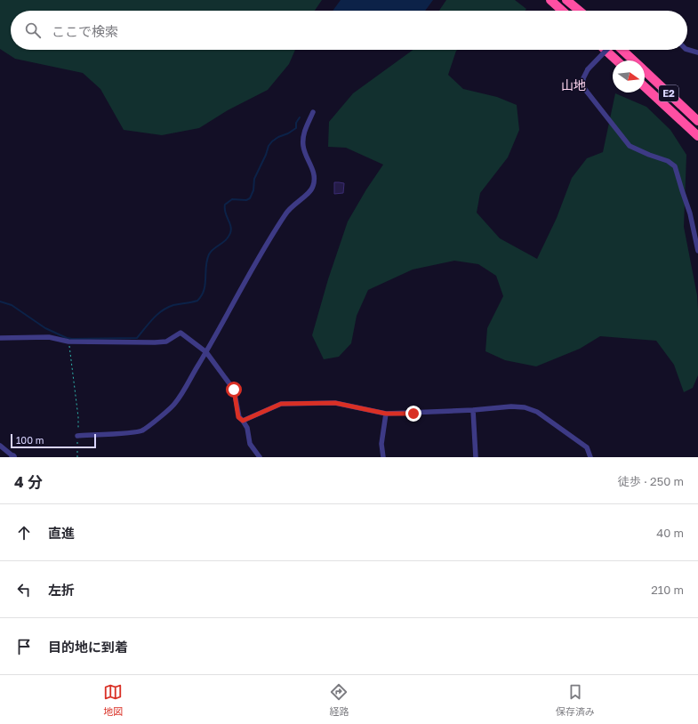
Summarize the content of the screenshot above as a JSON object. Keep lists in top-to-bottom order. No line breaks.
{"streets":{"highway":["E2"]},"districts":["山地"],"scale_bar":"100 m","north":"right","page":{"search":"ここで検索","scale":"100 m","heading":["4 分","徒歩 · 250 m"],"list":[["直進","40 m"],["左折","210 m"],"目的地に到着"],"nav":["地図","経路","保存済み"]}}
